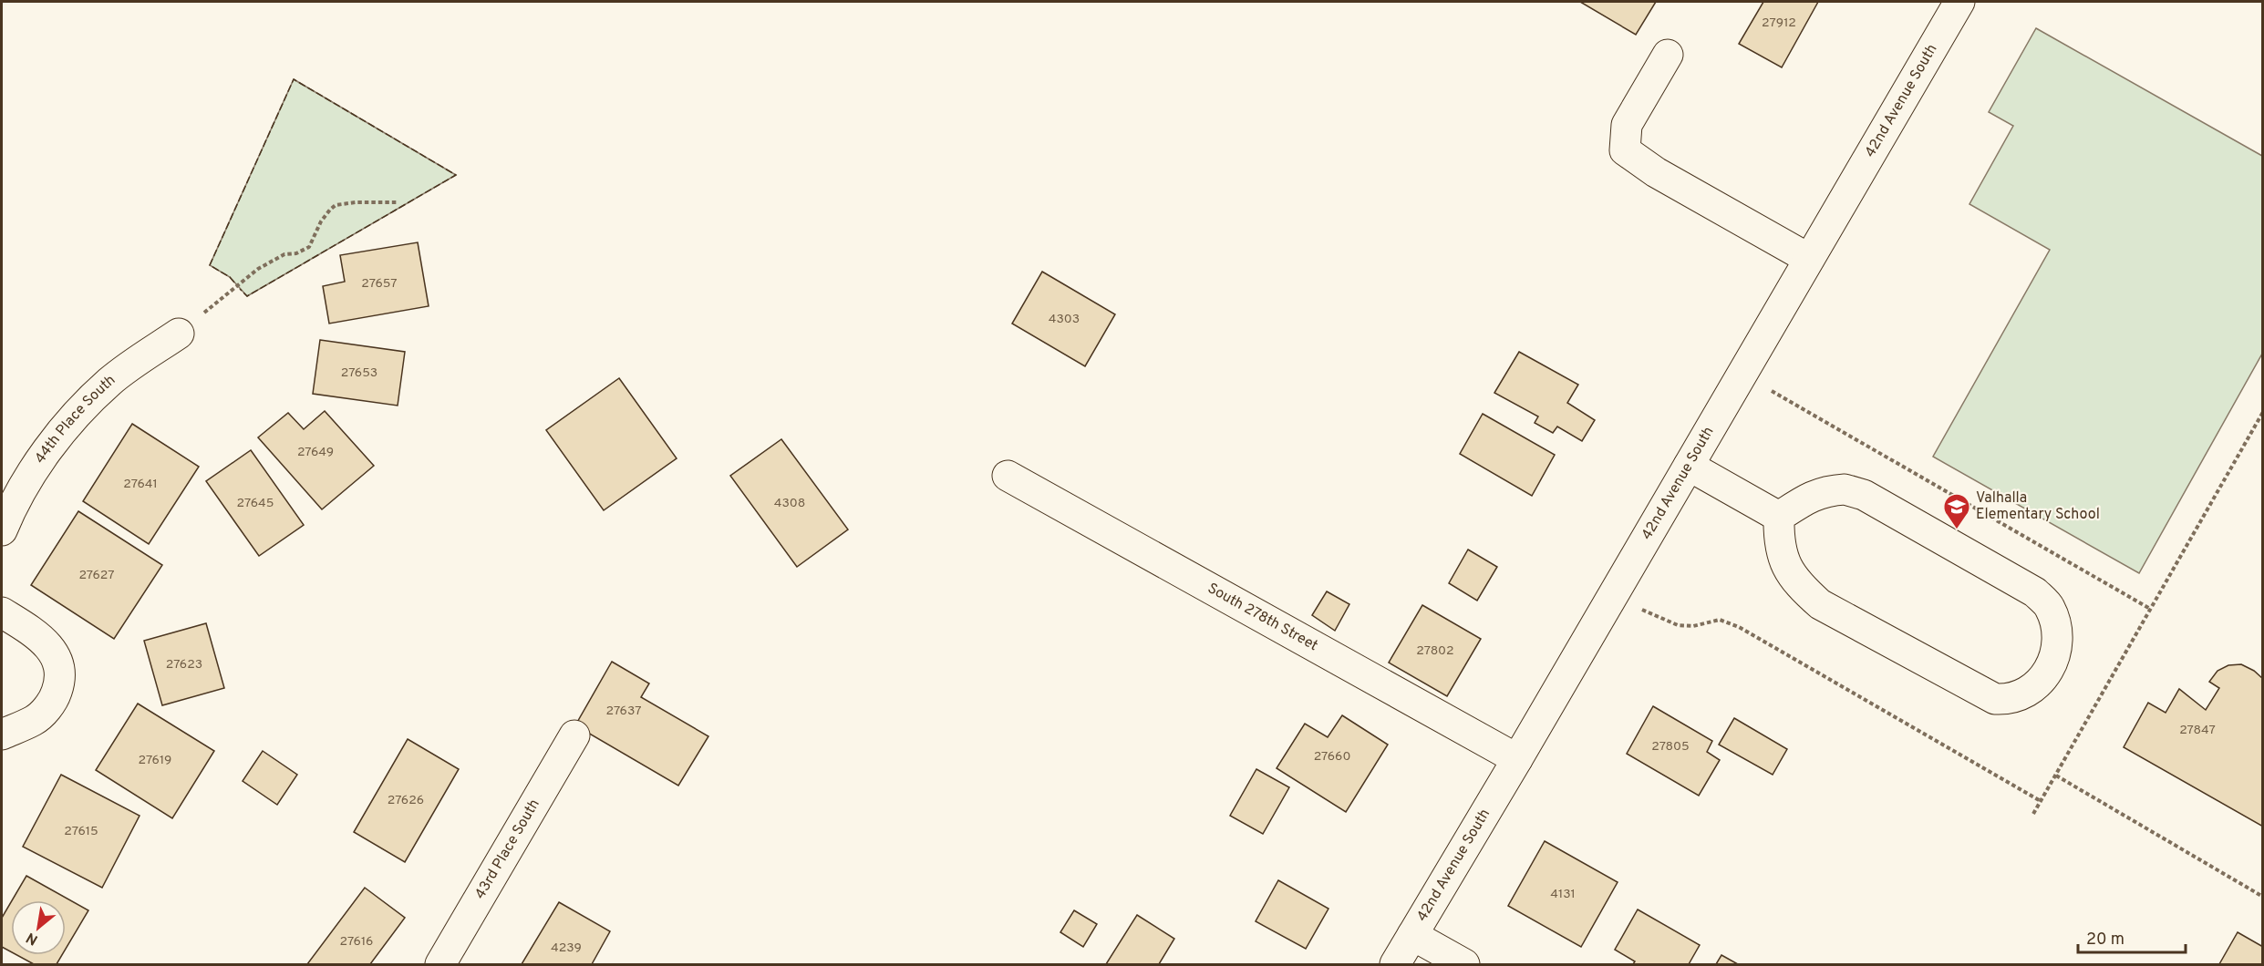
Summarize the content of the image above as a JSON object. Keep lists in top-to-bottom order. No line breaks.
{"streets":{"street":["42nd Avenue South","44th Place South","South 278th Street","43rd Place South"]},"crossings":[["42nd Avenue South","South 278th Street"]],"places":{"school or university":["Valhalla Elementary School"]},"house_numbers":["27912","27657","4303","27653","27649","27641","27645","4308","27627","27802","27623","27637","27847","27805","27660","27619","27626","27615","4131","27616","4239"],"scale_bar":"20 m","north":"bottom left"}
